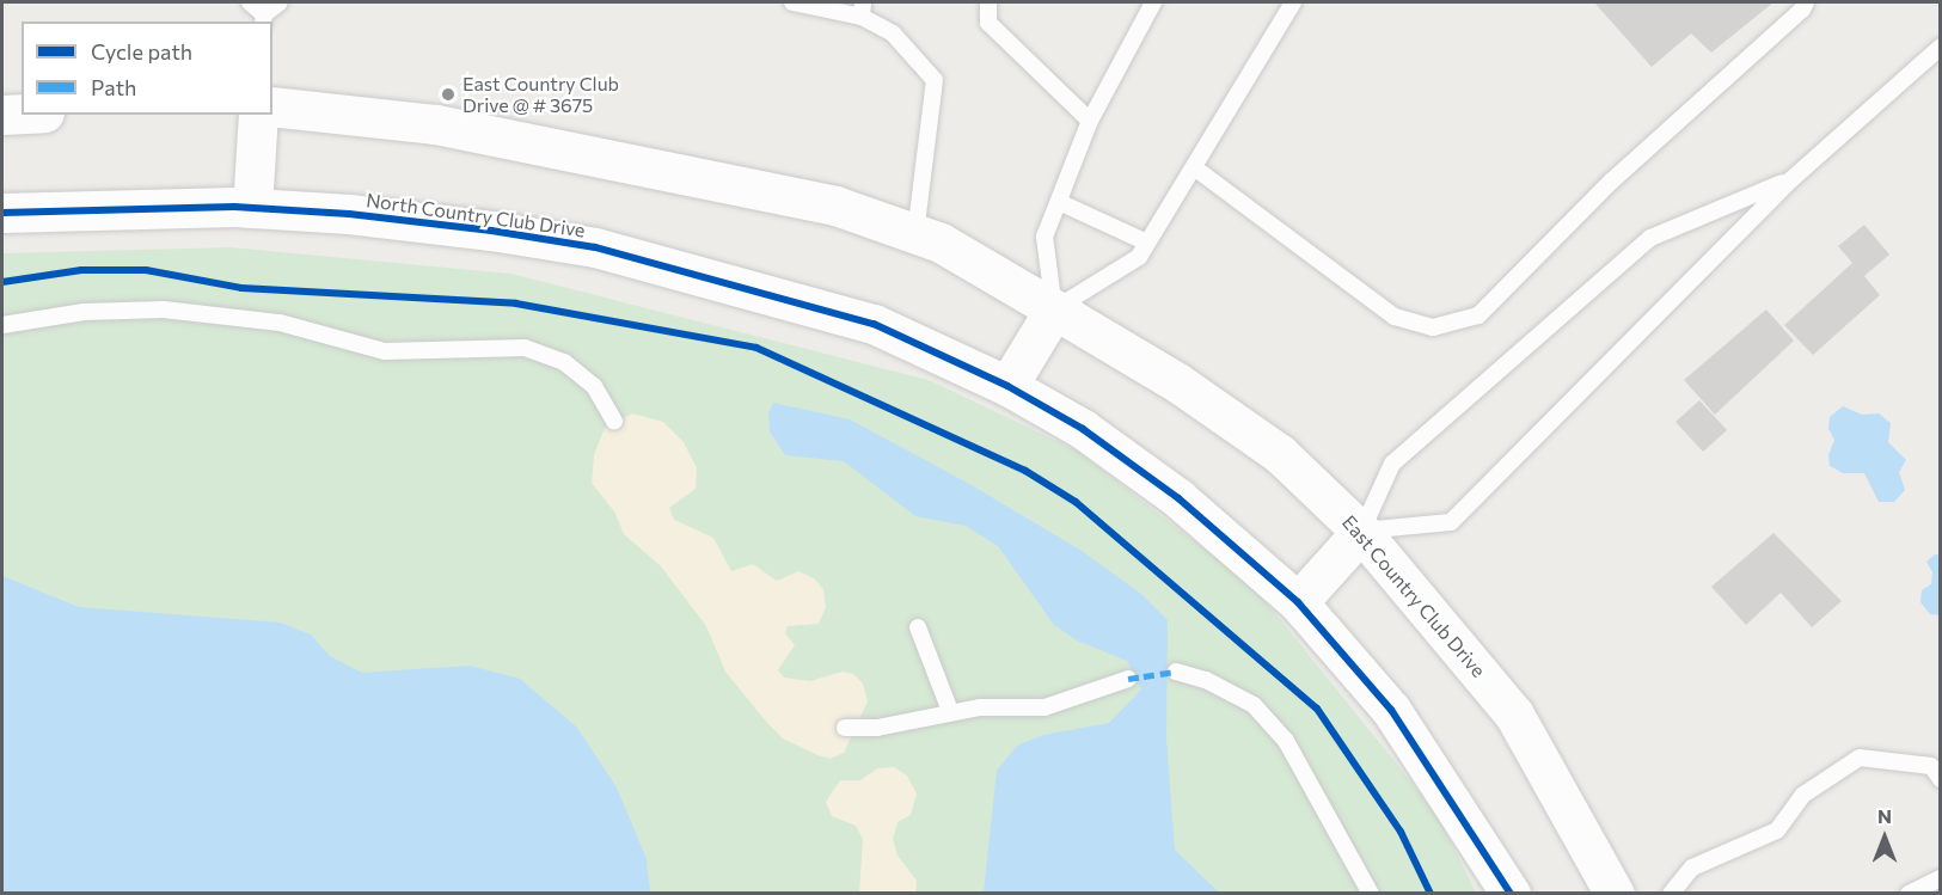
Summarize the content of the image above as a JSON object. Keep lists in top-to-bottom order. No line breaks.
{"streets":{"street":["North Country Club Drive","East Country Club Drive"]},"places":["East Country Club Drive @ # 3675"],"legend":["Cycle path","Path"],"north":"top"}
